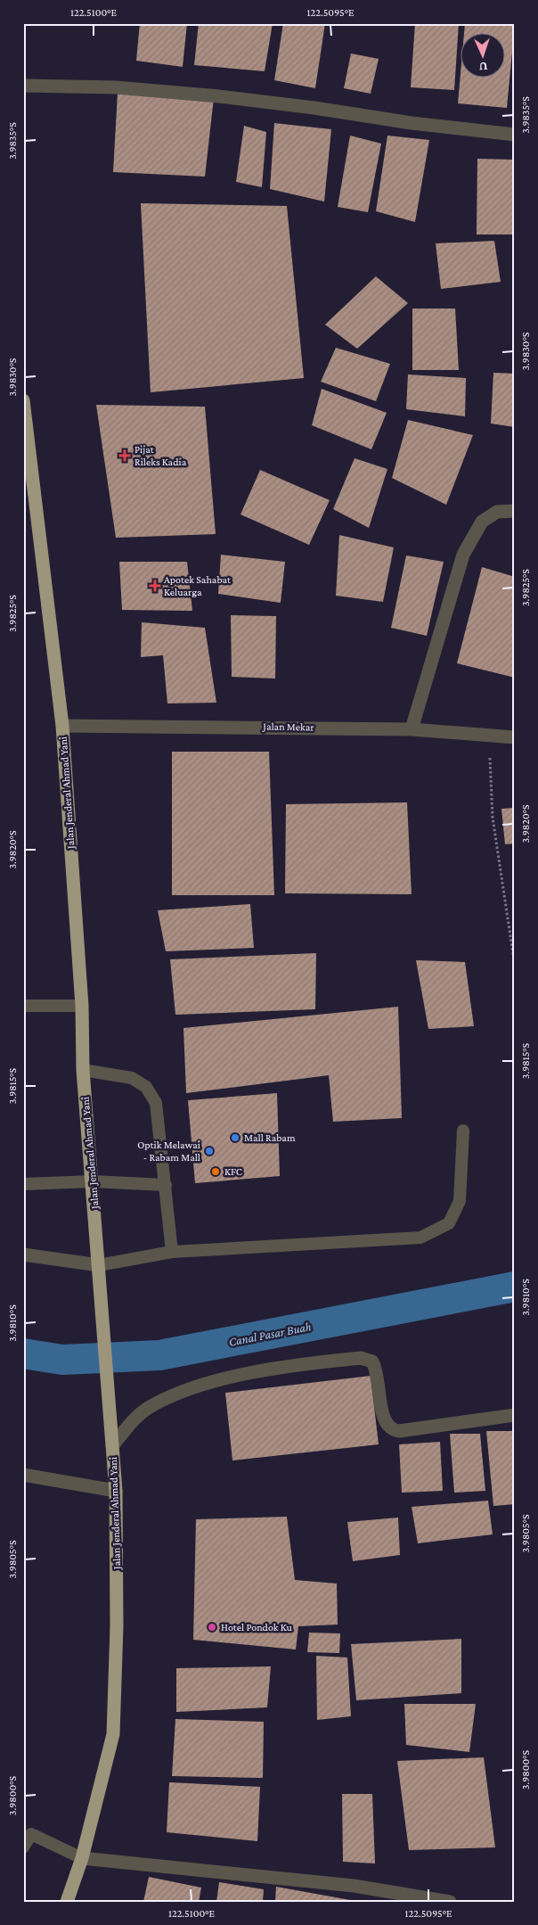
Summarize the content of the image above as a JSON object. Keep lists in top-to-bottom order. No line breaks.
{"streets":{"highway":["Jalan Jenderal Ahmad Yani"],"street":["Jalan Mekar"]},"crossings":[["Jalan Mekar","Jalan Jenderal Ahmad Yani"]],"water":["Canal Pasar Buah"],"places":{"health":["Pijat Rileks Kadia","Apotek Sahabat Keluarga"],"other":["Mall Rabam","Optik Melawai - Rabam Mall","KFC","Hotel Pondok Ku"]},"north":"bottom","coordinates":["122.5100°E","122.5095°E","3.9835°S","3.9830°S","3.9825°S","3.9820°S","3.9815°S","3.9810°S","3.9805°S","3.9800°S"]}
